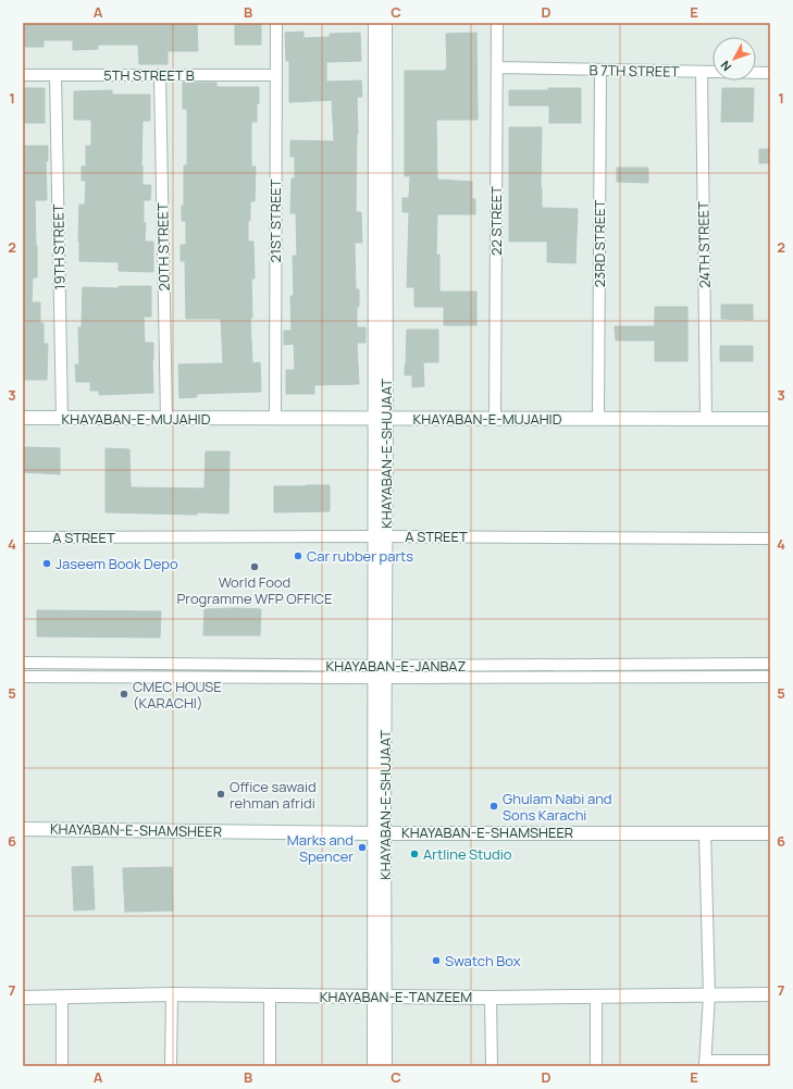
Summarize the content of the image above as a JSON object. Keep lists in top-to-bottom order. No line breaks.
{"streets":{"main road":["KHAYABAN-E-MUJAHID","KHAYABAN-E-SHUJAAT","KHAYABAN-E-SHAMSHEER","KHAYABAN-E-TANZEEM"],"street":["B 7TH STREET","5TH STREET B","21ST STREET","22 STREET","23RD STREET","24TH STREET","19TH STREET","20TH STREET","A STREET","KHAYABAN-E-JANBAZ"]},"crossings":[["B 7TH STREET","22 STREET"],["B 7TH STREET","23RD STREET"],["B 7TH STREET","24TH STREET"],["5TH STREET B","21ST STREET"],["5TH STREET B","19TH STREET"],["5TH STREET B","20TH STREET"],["21ST STREET","KHAYABAN-E-MUJAHID"],["22 STREET","KHAYABAN-E-MUJAHID"],["23RD STREET","KHAYABAN-E-MUJAHID"],["24TH STREET","KHAYABAN-E-MUJAHID"],["19TH STREET","KHAYABAN-E-MUJAHID"],["20TH STREET","KHAYABAN-E-MUJAHID"],["KHAYABAN-E-MUJAHID","KHAYABAN-E-SHUJAAT"],["KHAYABAN-E-SHUJAAT","A STREET"],["KHAYABAN-E-SHUJAAT","KHAYABAN-E-JANBAZ"],["KHAYABAN-E-SHUJAAT","KHAYABAN-E-SHAMSHEER"],["KHAYABAN-E-SHUJAAT","KHAYABAN-E-TANZEEM"]],"places":["Car rubber parts","Jaseem Book Depo","World Food Programme WFP OFFICE","CMEC HOUSE (KARACHI)","Office sawaid rehman afridi","Ghulam Nabi and Sons Karachi","Marks and Spencer","Artline Studio","Swatch Box"],"north":"bottom left","grid":{"columns":["A","B","C","D","E"],"rows":["1","2","3","4","5","6","7"]}}
